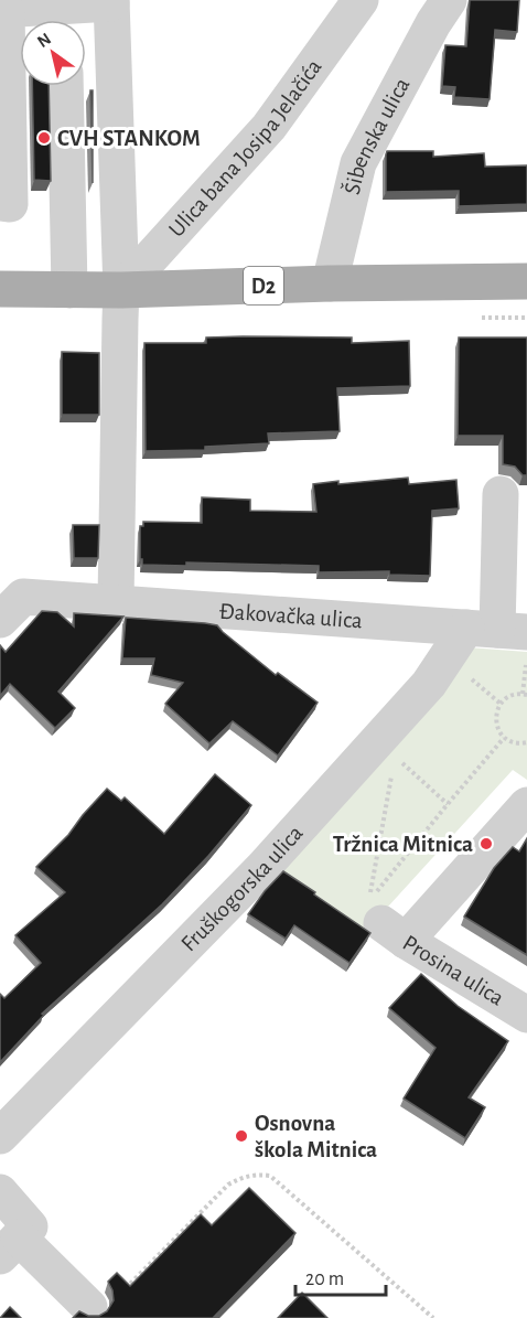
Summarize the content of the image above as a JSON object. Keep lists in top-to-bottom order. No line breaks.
{"streets":{"main road":["D2"],"street":["Šibenska ulica","Ulica bana Josipa Jelačića","Đakovačka ulica","Fruškogorska ulica","Prosina ulica"]},"crossings":[["Šibenska ulica","D2"],["Ulica bana Josipa Jelačića","D2"],["Đakovačka ulica","Fruškogorska ulica"]],"places":["CVH STANKOM","Tržnica Mitnica","Osnovna škola Mitnica"],"scale_bar":"20 m","north":"top left"}
